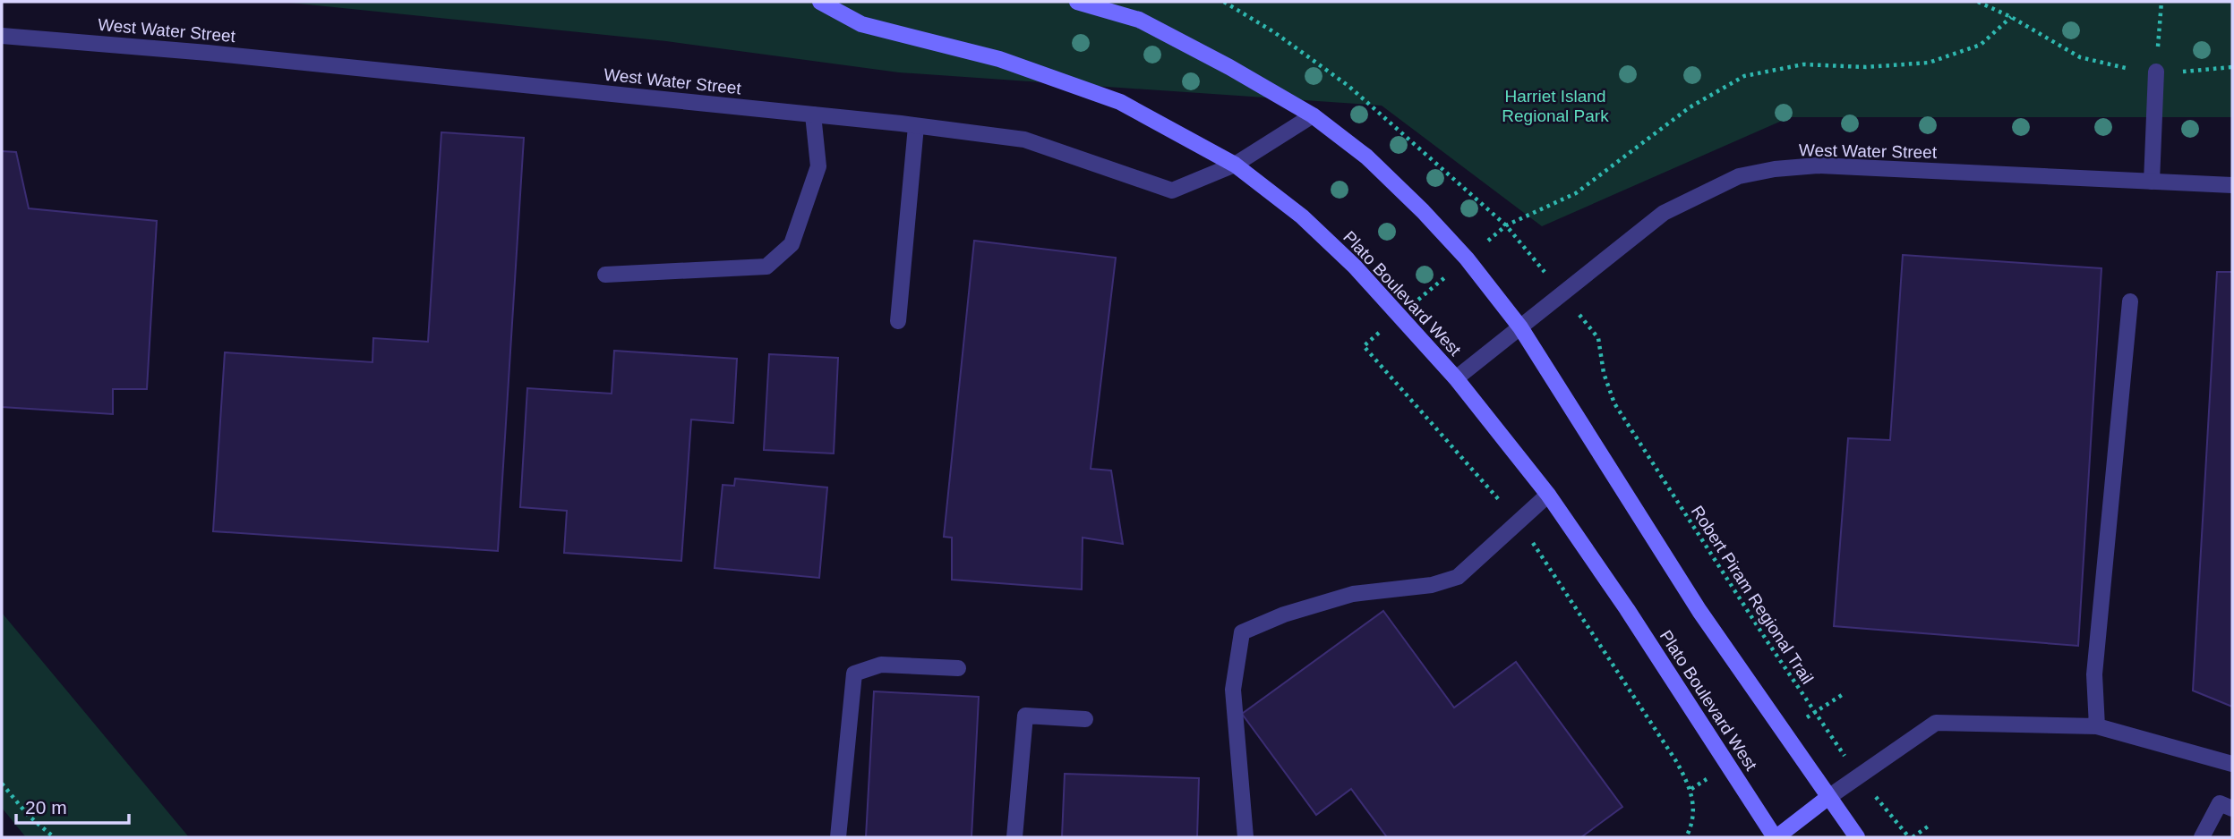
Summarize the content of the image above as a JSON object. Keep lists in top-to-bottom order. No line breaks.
{"streets":{"street":["West Water Street","Plato Boulevard West"],"path":["Robert Piram Regional Trail"]},"crossings":[["West Water Street","Plato Boulevard West"]],"parks":["Harriet Island Regional Park"],"scale_bar":"20 m"}
